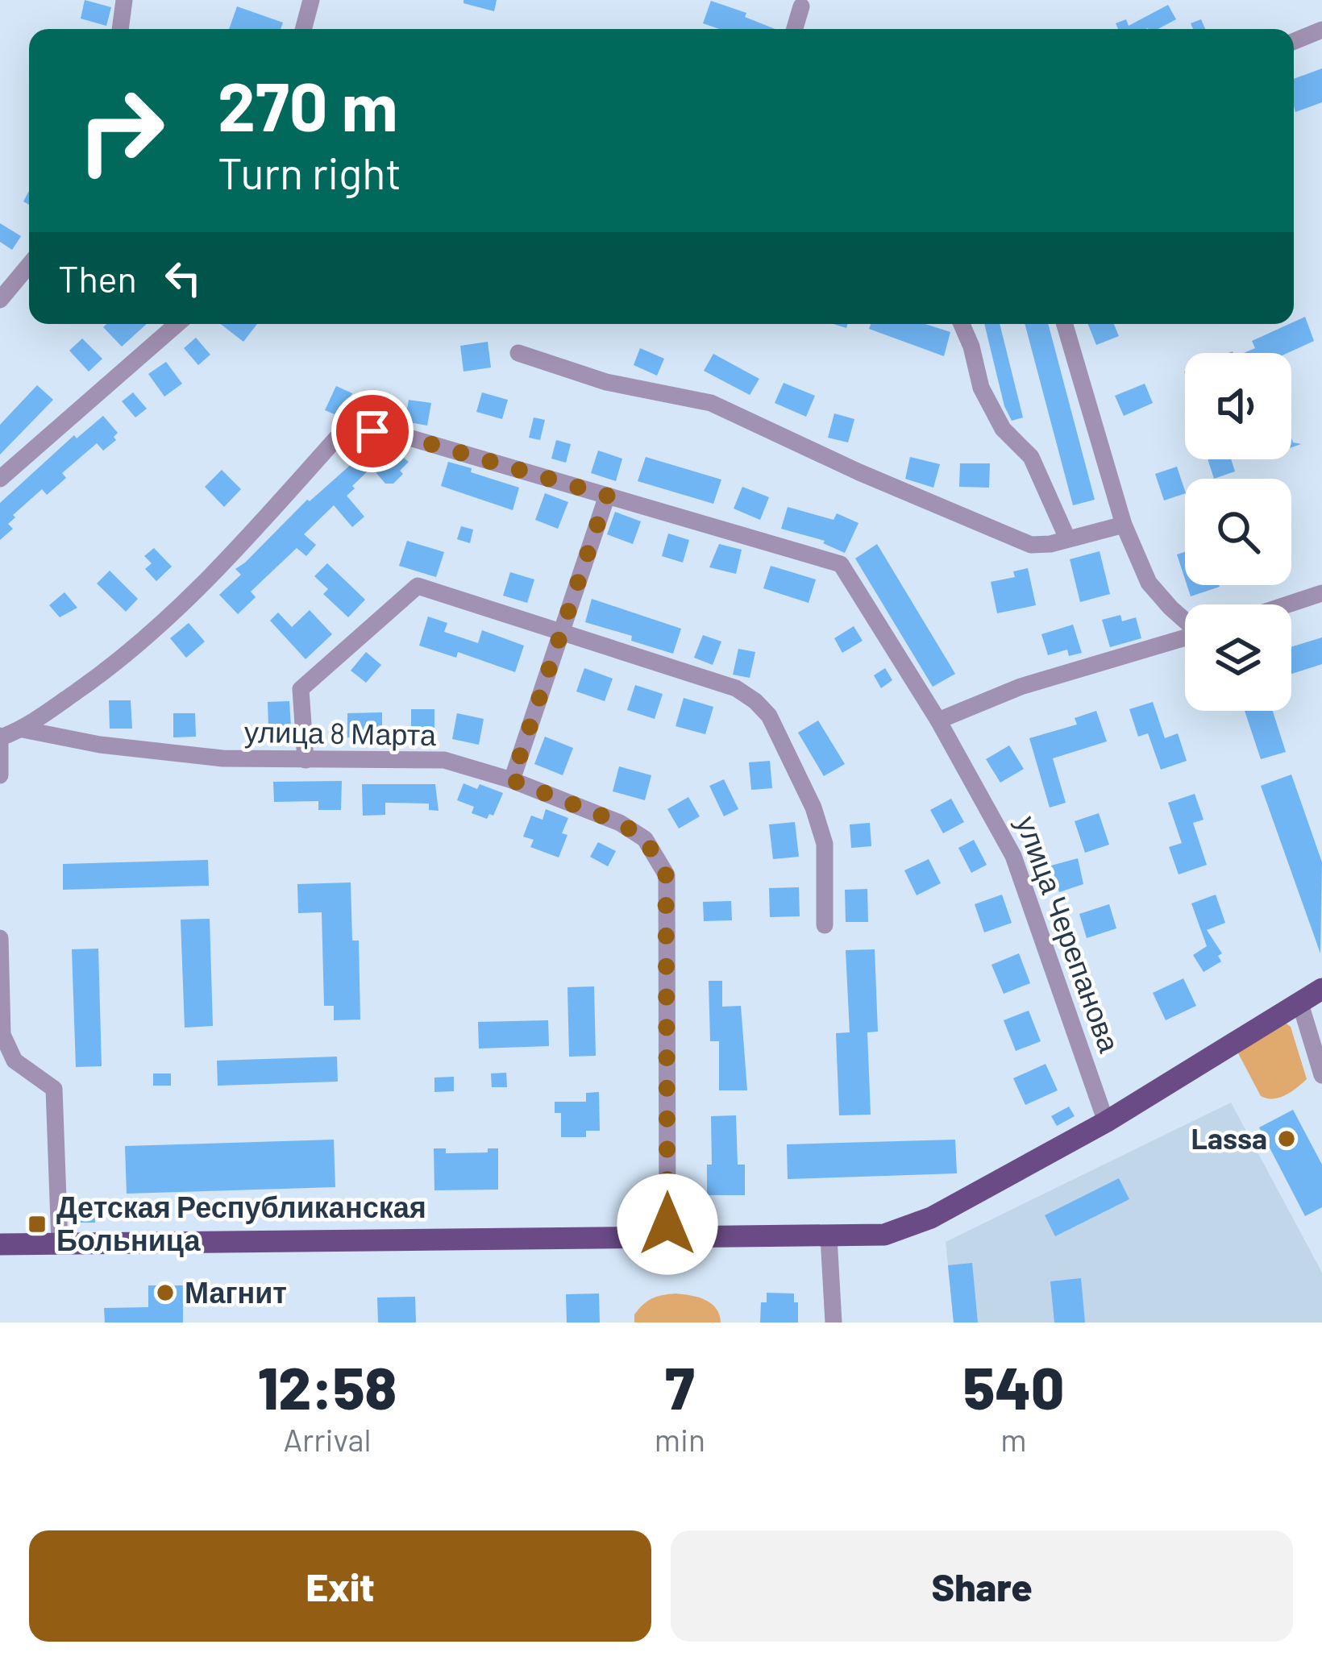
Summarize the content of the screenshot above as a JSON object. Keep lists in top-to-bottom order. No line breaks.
{"streets":{"street":["улица 8 Марта","улица Черепанова"]},"crossings":[["улица 8 Марта","улица Черепанова"]],"places":{"other":["Lassa","Магнит"],"transit":["Детская Республиканская Больница"]},"page":{"turn":["270 m","Turn right"],"then":"Then","eta":["12:58","Arrival","7","min","540","m"],"buttons":["Exit","Share"]}}
